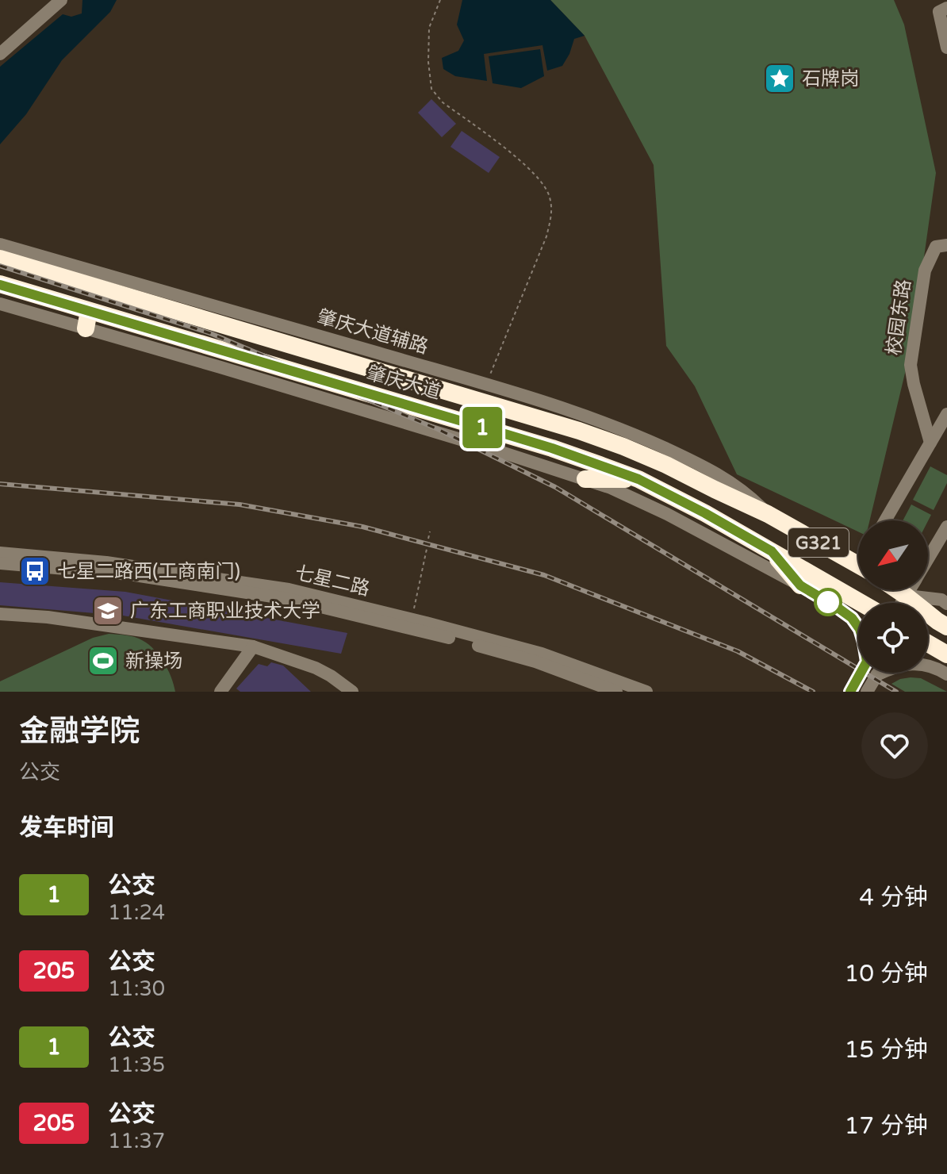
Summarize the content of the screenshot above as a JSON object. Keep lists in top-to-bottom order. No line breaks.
{"streets":{"highway":["肇庆大道","G321"],"street":["校园东路","肇庆大道辅路","七星二路"]},"crossings":[["肇庆大道辅路","肇庆大道"]],"places":{"place":["石牌岗"],"bus stop":["七星二路西(工商南门)"],"school or university":["广东工商职业技术大学"],"sports":["新操场"]},"lines":["bus line 1"],"north":"bottom left","page":{"on_map":"1","heading":[["金融学院","公交"],"发车时间"],"list":[{"mark":"1","name":"公交","note":"11:24","value":"4 分钟"},{"mark":"205","name":"公交","note":"11:30","value":"10 分钟"},{"mark":"1","name":"公交","note":"11:35","value":"15 分钟"},{"mark":"205","name":"公交","note":"11:37","value":"17 分钟"}]}}
